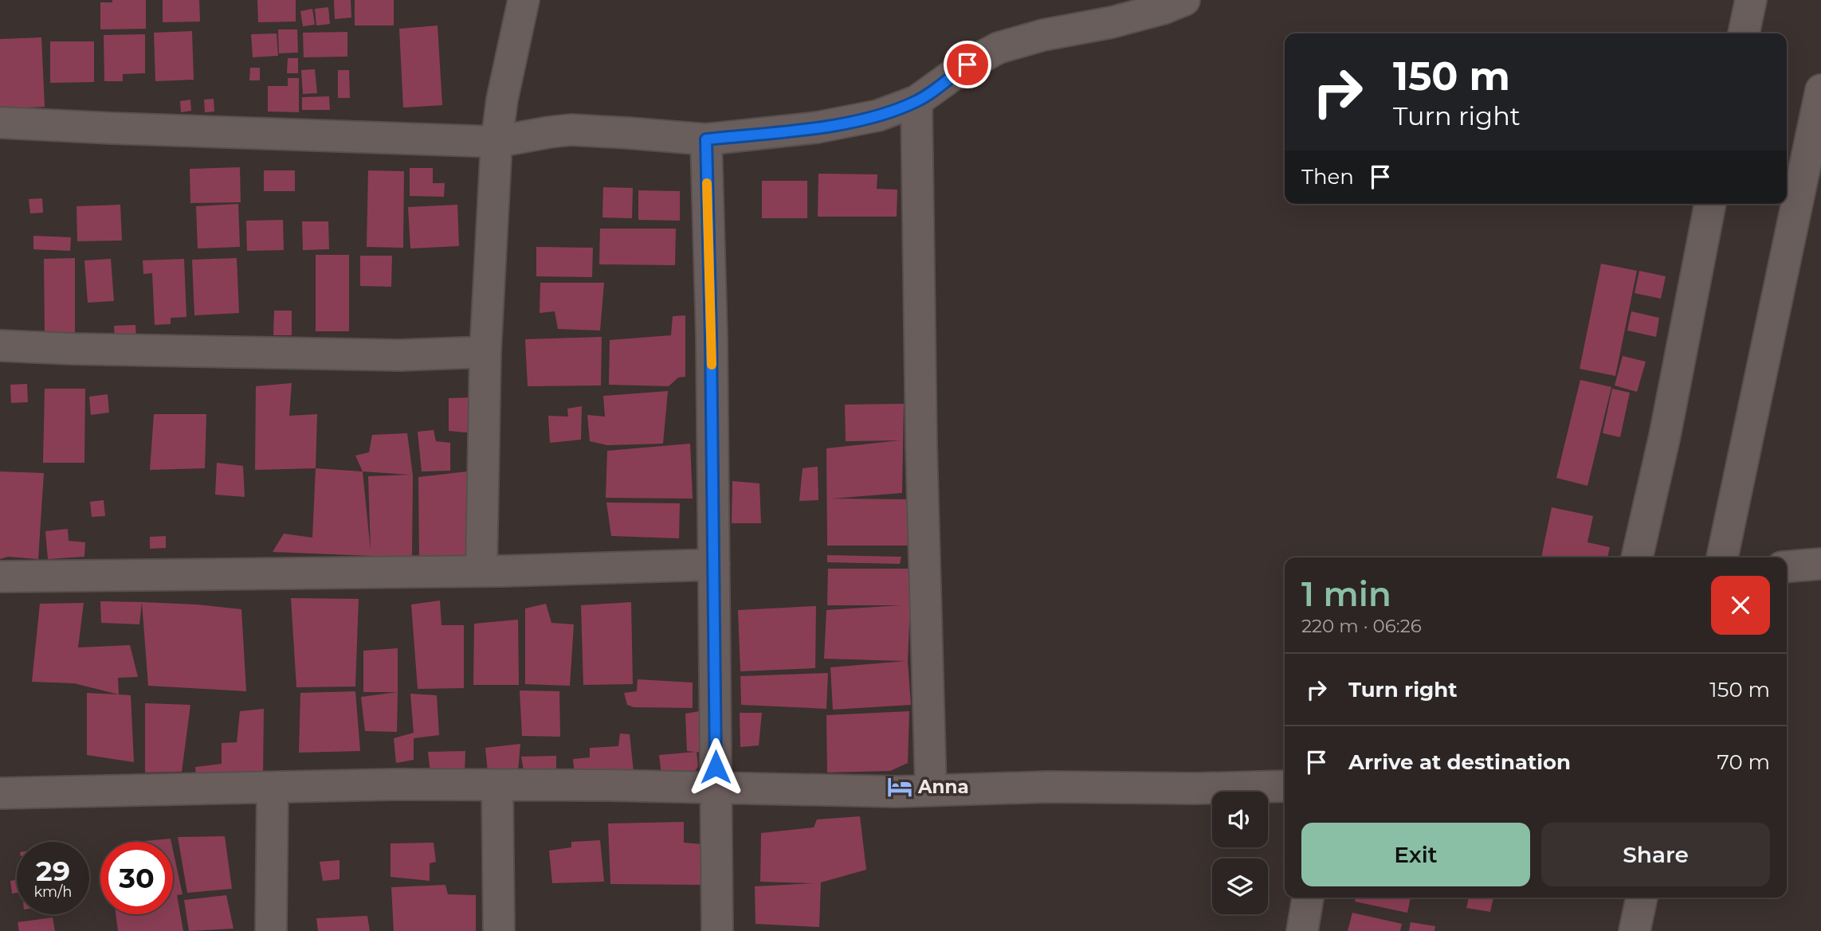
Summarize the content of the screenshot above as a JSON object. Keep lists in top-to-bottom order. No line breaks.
{"places":{"hotel":["Anna"]},"page":{"turn":["150 m","Turn right"],"then":"Then","heading":["1 min","220 m · 06:26"],"list":[{"name":"Turn right","value":"150 m"},{"name":"Arrive at destination","value":"70 m"}],"buttons":["Exit","Share"],"speed":"29 km/h","limit":"30"}}
